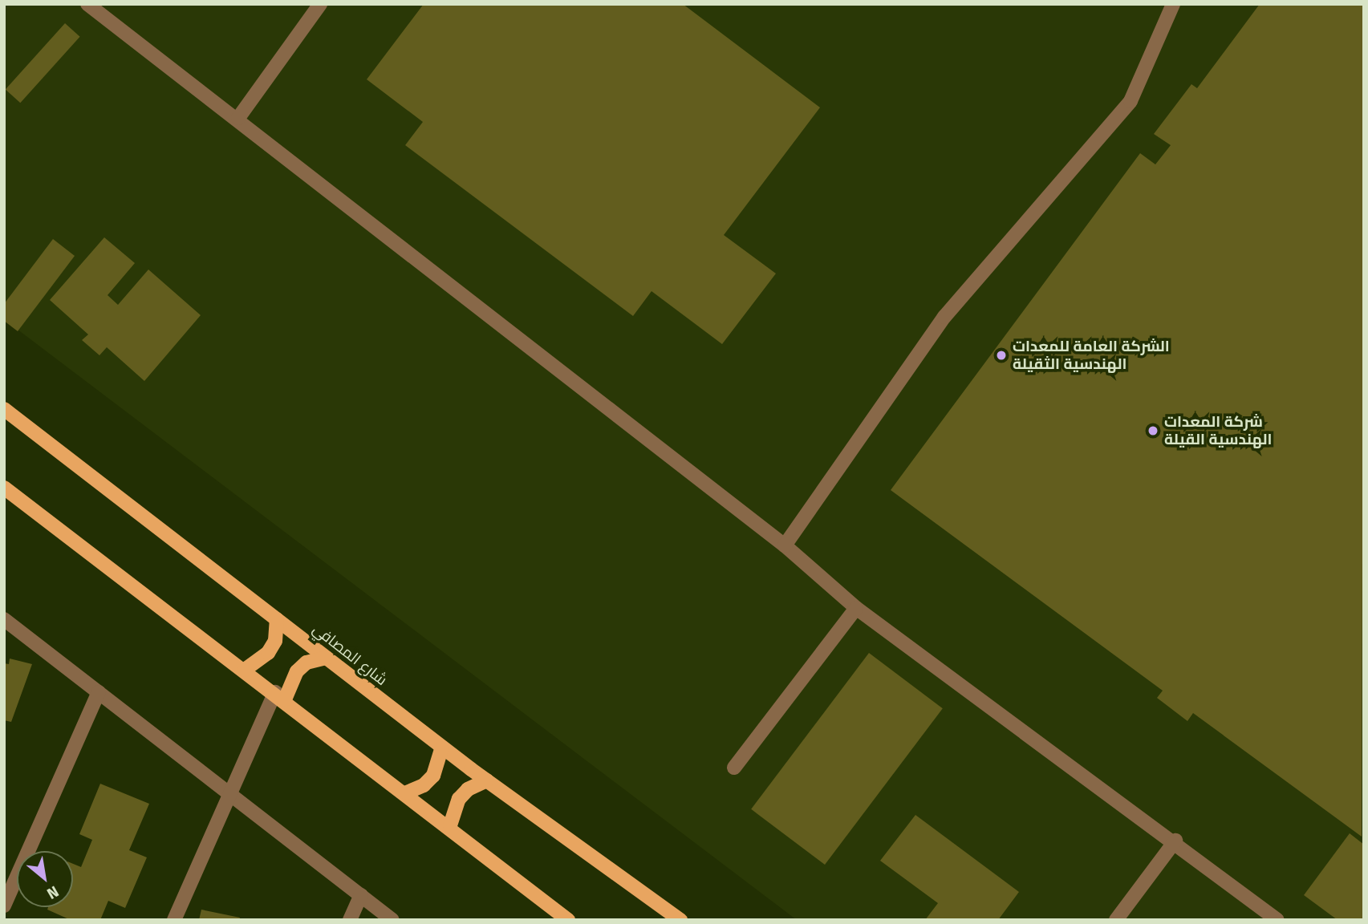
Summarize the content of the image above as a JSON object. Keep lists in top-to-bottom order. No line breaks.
{"streets":{"main road":["شارع المصافي"]},"places":["الشركة العامة للمعدات الهندسية الثقيلة","شركة المعدات الهندسية القيلة"],"north":"bottom right"}
